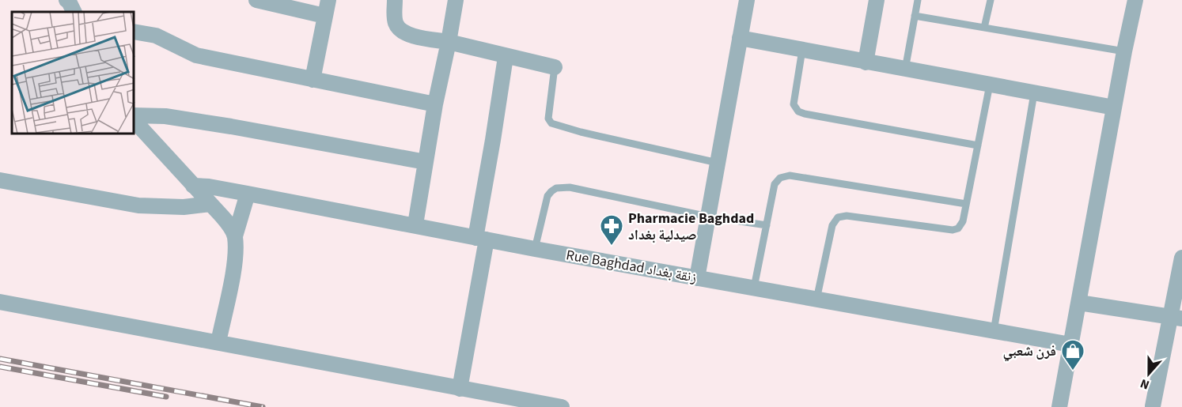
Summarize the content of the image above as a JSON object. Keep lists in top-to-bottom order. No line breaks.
{"streets":{"street":["Rue Baghdad زنقة بغداد"]},"places":{"pharmacy":["Pharmacie Baghdad صيدلية بغداد"],"shop":["فرن شعبي"]},"north":"bottom"}
